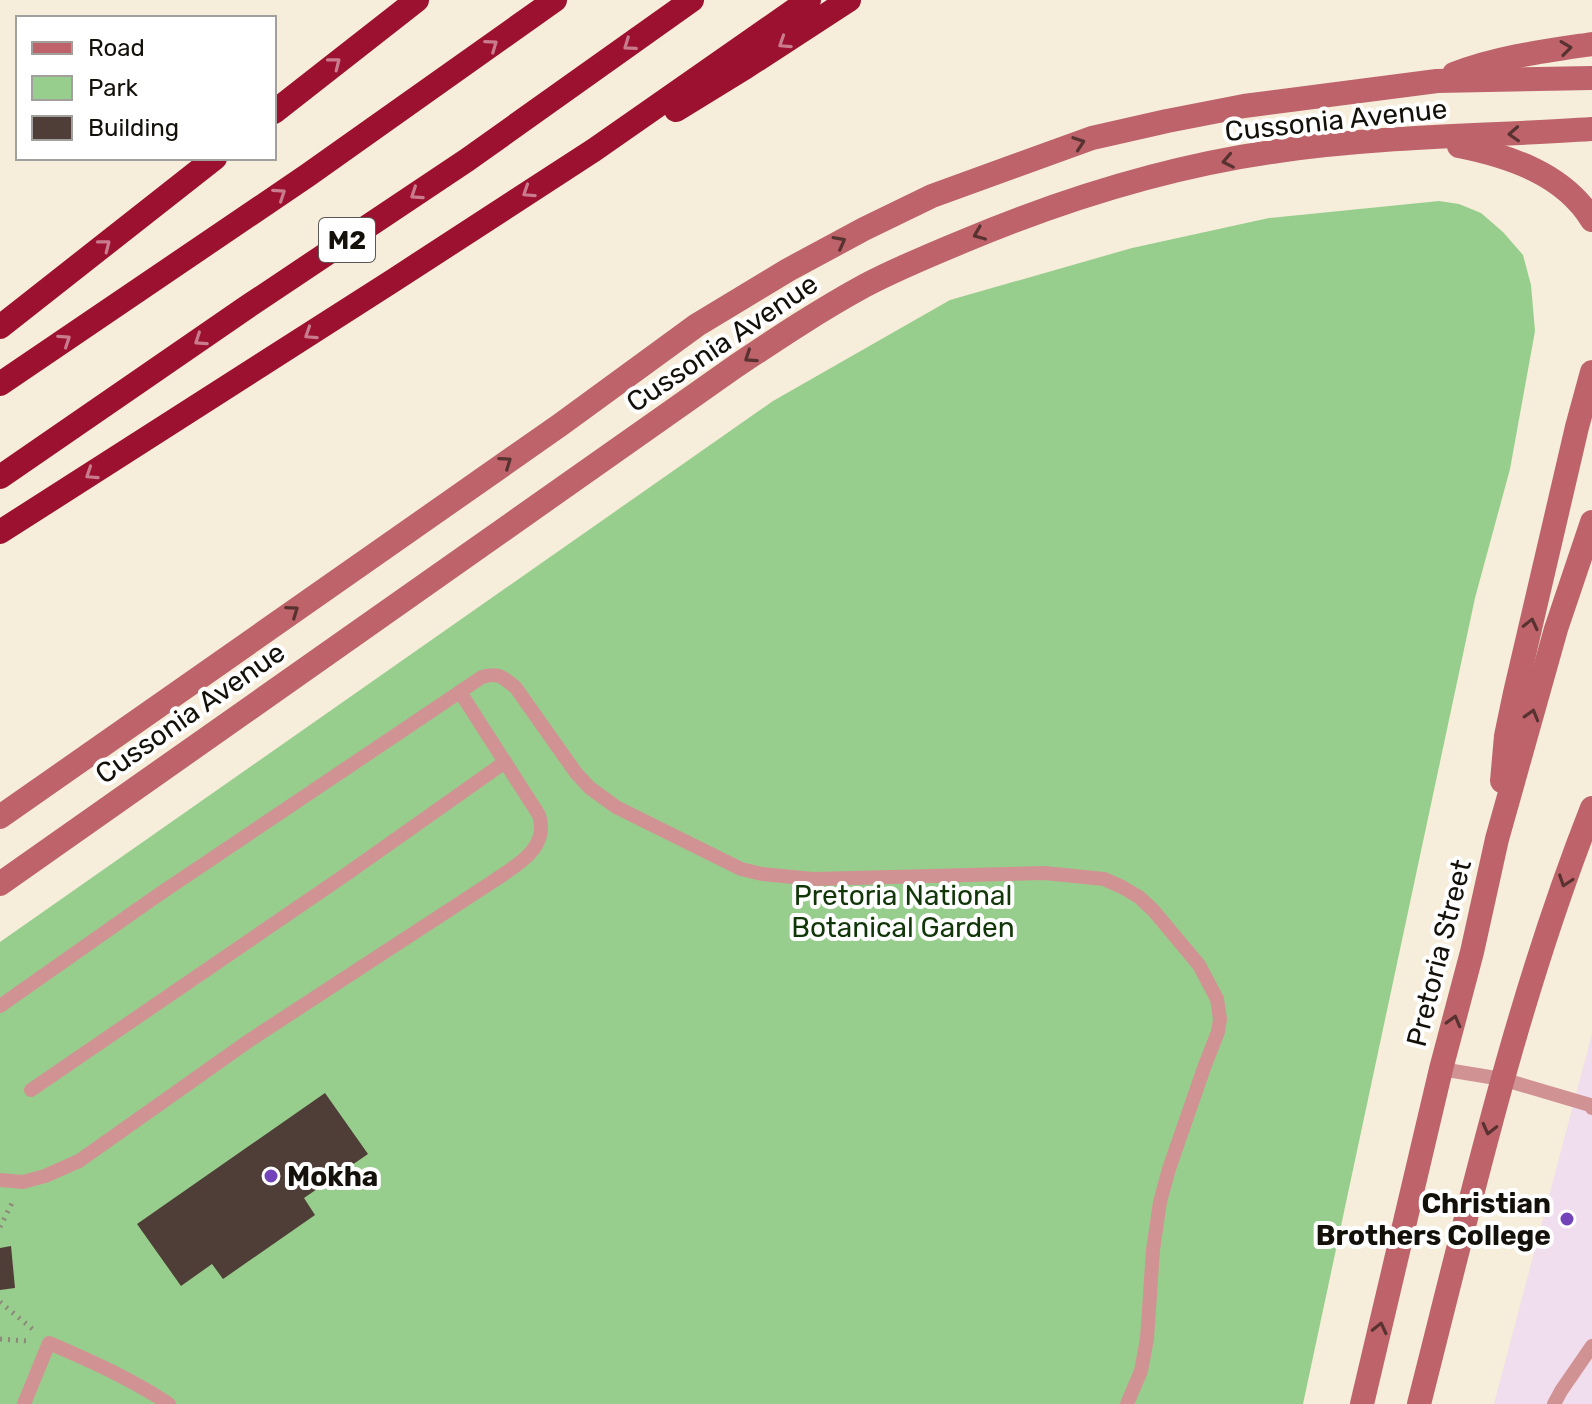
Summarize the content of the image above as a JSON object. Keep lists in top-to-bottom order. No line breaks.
{"streets":{"highway":["M2"],"main road":["Cussonia Avenue","Pretoria Street"]},"parks":["Pretoria National Botanical Garden"],"places":["Mokha","Christian Brothers College"],"legend":["Road","Park","Building"]}
